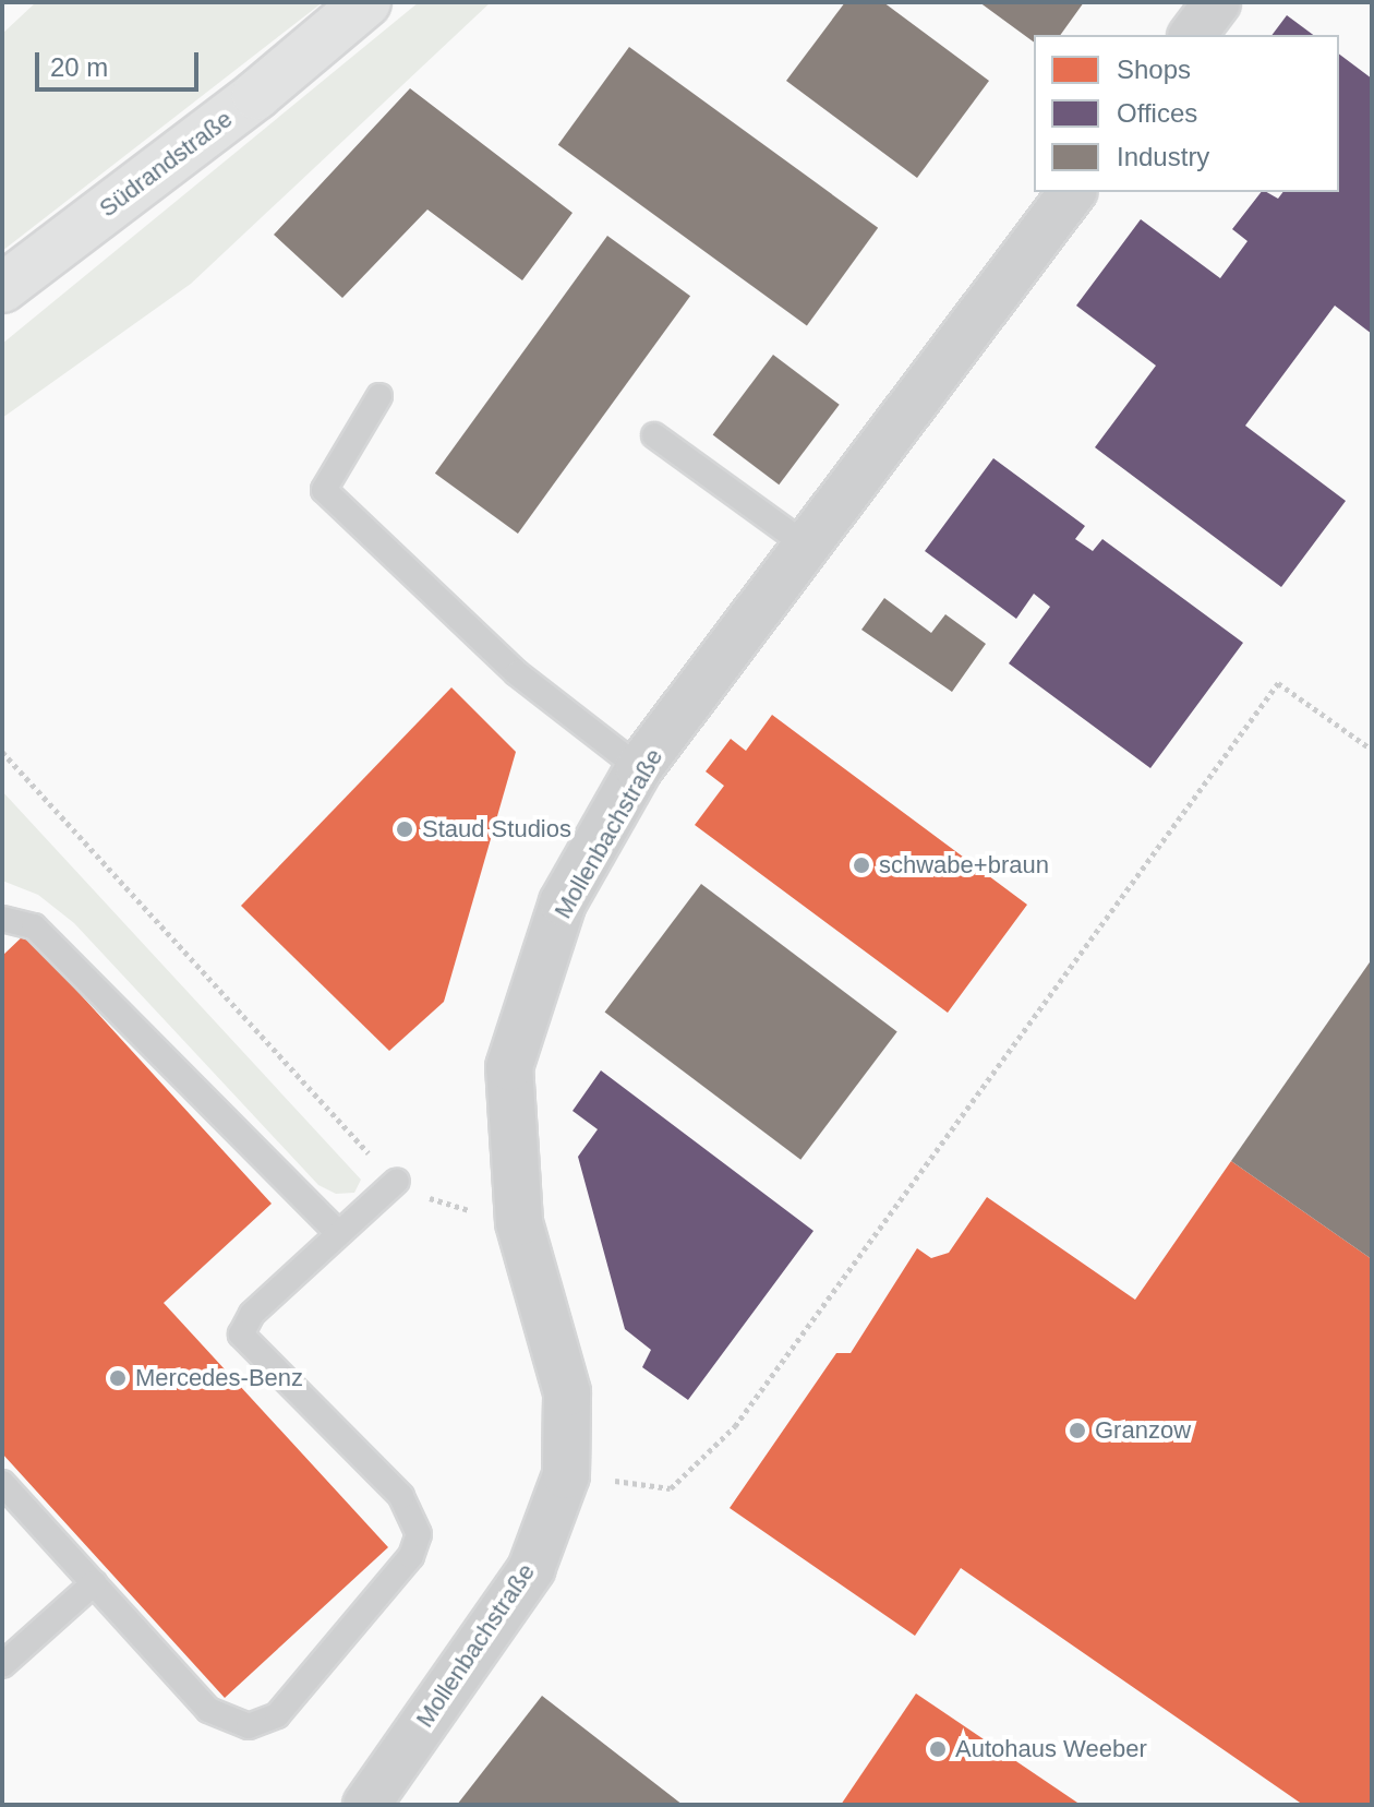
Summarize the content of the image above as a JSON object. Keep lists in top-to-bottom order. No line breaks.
{"streets":{"main road":["Südrandstraße"],"street":["Mollenbachstraße"]},"places":["Staud Studios","schwabe+braun","Mercedes-Benz","Granzow","Autohaus Weeber"],"legend":["Shops","Offices","Industry"],"scale_bar":"20 m"}
